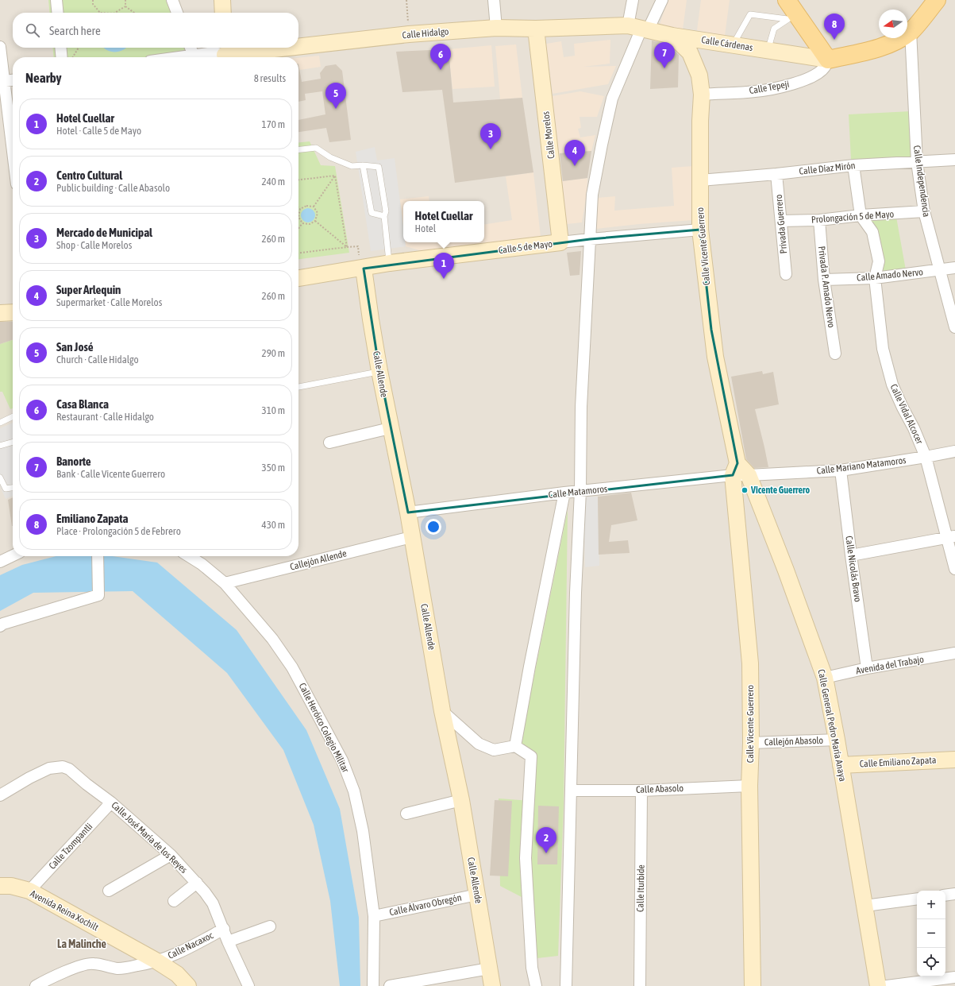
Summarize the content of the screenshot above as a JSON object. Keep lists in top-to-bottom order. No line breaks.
{"streets":{"main road":["Calle Hidalgo","Calle Cárdenas","Calle Morelos","Calle Vicente Guerrero","Calle 5 de Mayo","Calle Allende","Calle General Pedro María Anaya","Calle Emiliano Zapata","Avenida Reina Xochilt"],"street":["Calle Tepeji","Calle Díaz Mirón","Calle Independencia","Prolongación 5 de Mayo","Privada Guerrero","Calle Amado Nervo","Privada P. Amado Nervo","Calle Vidal Alcocer","Calle Mariano Matamoros","Calle Matamoros","Callejón Allende","Calle Nicolás Bravo","Avenida del Trabajo","Calle Heróico Colegio Militar","Callejón Abasolo","Calle Abasolo","Calle José María de los Reyes","Calle Tzompantli","Calle Iturbide","Calle Álvaro Obregón","Calle Nacaxoc"]},"crossings":[["Calle Hidalgo","Calle Cárdenas"],["Calle Hidalgo","Calle Morelos"],["Calle Cárdenas","Calle Tepeji"],["Calle Cárdenas","Calle Vicente Guerrero"],["Calle Tepeji","Calle Vicente Guerrero"],["Calle Morelos","Calle 5 de Mayo"],["Calle Díaz Mirón","Calle Independencia"],["Calle Díaz Mirón","Privada Guerrero"],["Calle Díaz Mirón","Calle Vicente Guerrero"],["Calle Díaz Mirón","Calle Vidal Alcocer"],["Calle Independencia","Prolongación 5 de Mayo"],["Calle Independencia","Calle Amado Nervo"],["Prolongación 5 de Mayo","Privada Guerrero"],["Prolongación 5 de Mayo","Privada P. Amado Nervo"],["Prolongación 5 de Mayo","Calle Vidal Alcocer"],["Calle Vicente Guerrero","Calle 5 de Mayo"],["Calle Vicente Guerrero","Calle Matamoros"],["Calle Vicente Guerrero","Callejón Abasolo"],["Calle Vicente Guerrero","Calle Abasolo"],["Calle 5 de Mayo","Calle Allende"],["Calle Amado Nervo","Privada P. Amado Nervo"],["Calle Amado Nervo","Calle Vidal Alcocer"],["Calle Allende","Calle Matamoros"],["Calle Allende","Callejón Allende"],["Calle Allende","Calle Álvaro Obregón"],["Calle Vidal Alcocer","Calle Mariano Matamoros"],["Calle Mariano Matamoros","Calle Nicolás Bravo"],["Calle Mariano Matamoros","Calle General Pedro María Anaya"],["Callejón Allende","Calle Heróico Colegio Militar"],["Calle Nicolás Bravo","Avenida del Trabajo"],["Avenida del Trabajo","Calle General Pedro María Anaya"],["Calle General Pedro María Anaya","Callejón Abasolo"],["Calle General Pedro María Anaya","Calle Emiliano Zapata"],["Calle Heróico Colegio Militar","Calle Álvaro Obregón"],["Calle Abasolo","Calle Iturbide"],["Calle José María de los Reyes","Calle Tzompantli"],["Calle José María de los Reyes","Calle Nacaxoc"],["Calle Tzompantli","Avenida Reina Xochilt"],["Avenida Reina Xochilt","Calle Nacaxoc"]],"districts":["La Malinche"],"places":["Vicente Guerrero"],"north":"left","page":{"search":"Search here","pins":["8","7","6","5","3","4","1","2"],"heading":["Nearby","8 results"],"list":[{"mark":"1","name":"Hotel Cuellar","note":"Hotel · Calle 5 de Mayo","value":"170 m"},{"mark":"2","name":"Centro Cultural","note":"Public building · Calle Abasolo","value":"240 m"},{"mark":"3","name":"Mercado de Municipal","note":"Shop · Calle Morelos","value":"260 m"},{"mark":"4","name":"Super Arlequin","note":"Supermarket · Calle Morelos","value":"260 m"},{"mark":"5","name":"San José","note":"Church · Calle Hidalgo","value":"290 m"},{"mark":"6","name":"Casa Blanca","note":"Restaurant · Calle Hidalgo","value":"310 m"},{"mark":"7","name":"Banorte","note":"Bank · Calle Vicente Guerrero","value":"350 m"},{"mark":"8","name":"Emiliano Zapata","note":"Place · Prolongación 5 de Febrero","value":"430 m"}],"popup":["Hotel Cuellar","Hotel"],"map_buttons":["+","−"]}}
